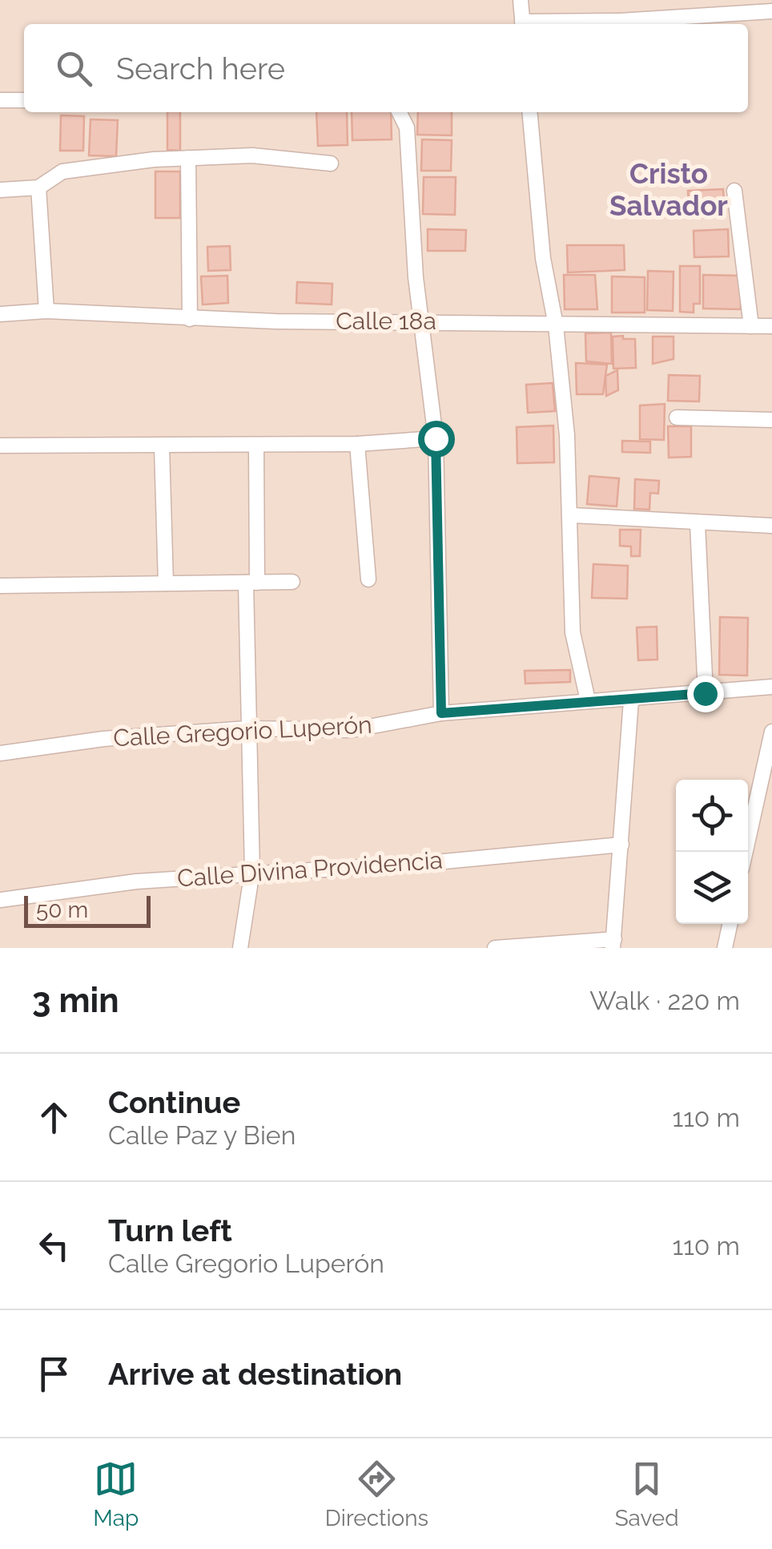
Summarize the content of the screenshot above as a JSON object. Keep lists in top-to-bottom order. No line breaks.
{"streets":{"street":["Calle 18a","Calle Gregorio Luperón","Calle Divina Providencia"]},"districts":["Cristo Salvador"],"scale_bar":"50 m","page":{"search":"Search here","scale":"50 m","heading":["3 min","Walk · 220 m"],"list":[["Continue","Calle Paz y Bien","110 m"],["Turn left","Calle Gregorio Luperón","110 m"],"Arrive at destination"],"nav":["Map","Directions","Saved"]}}
